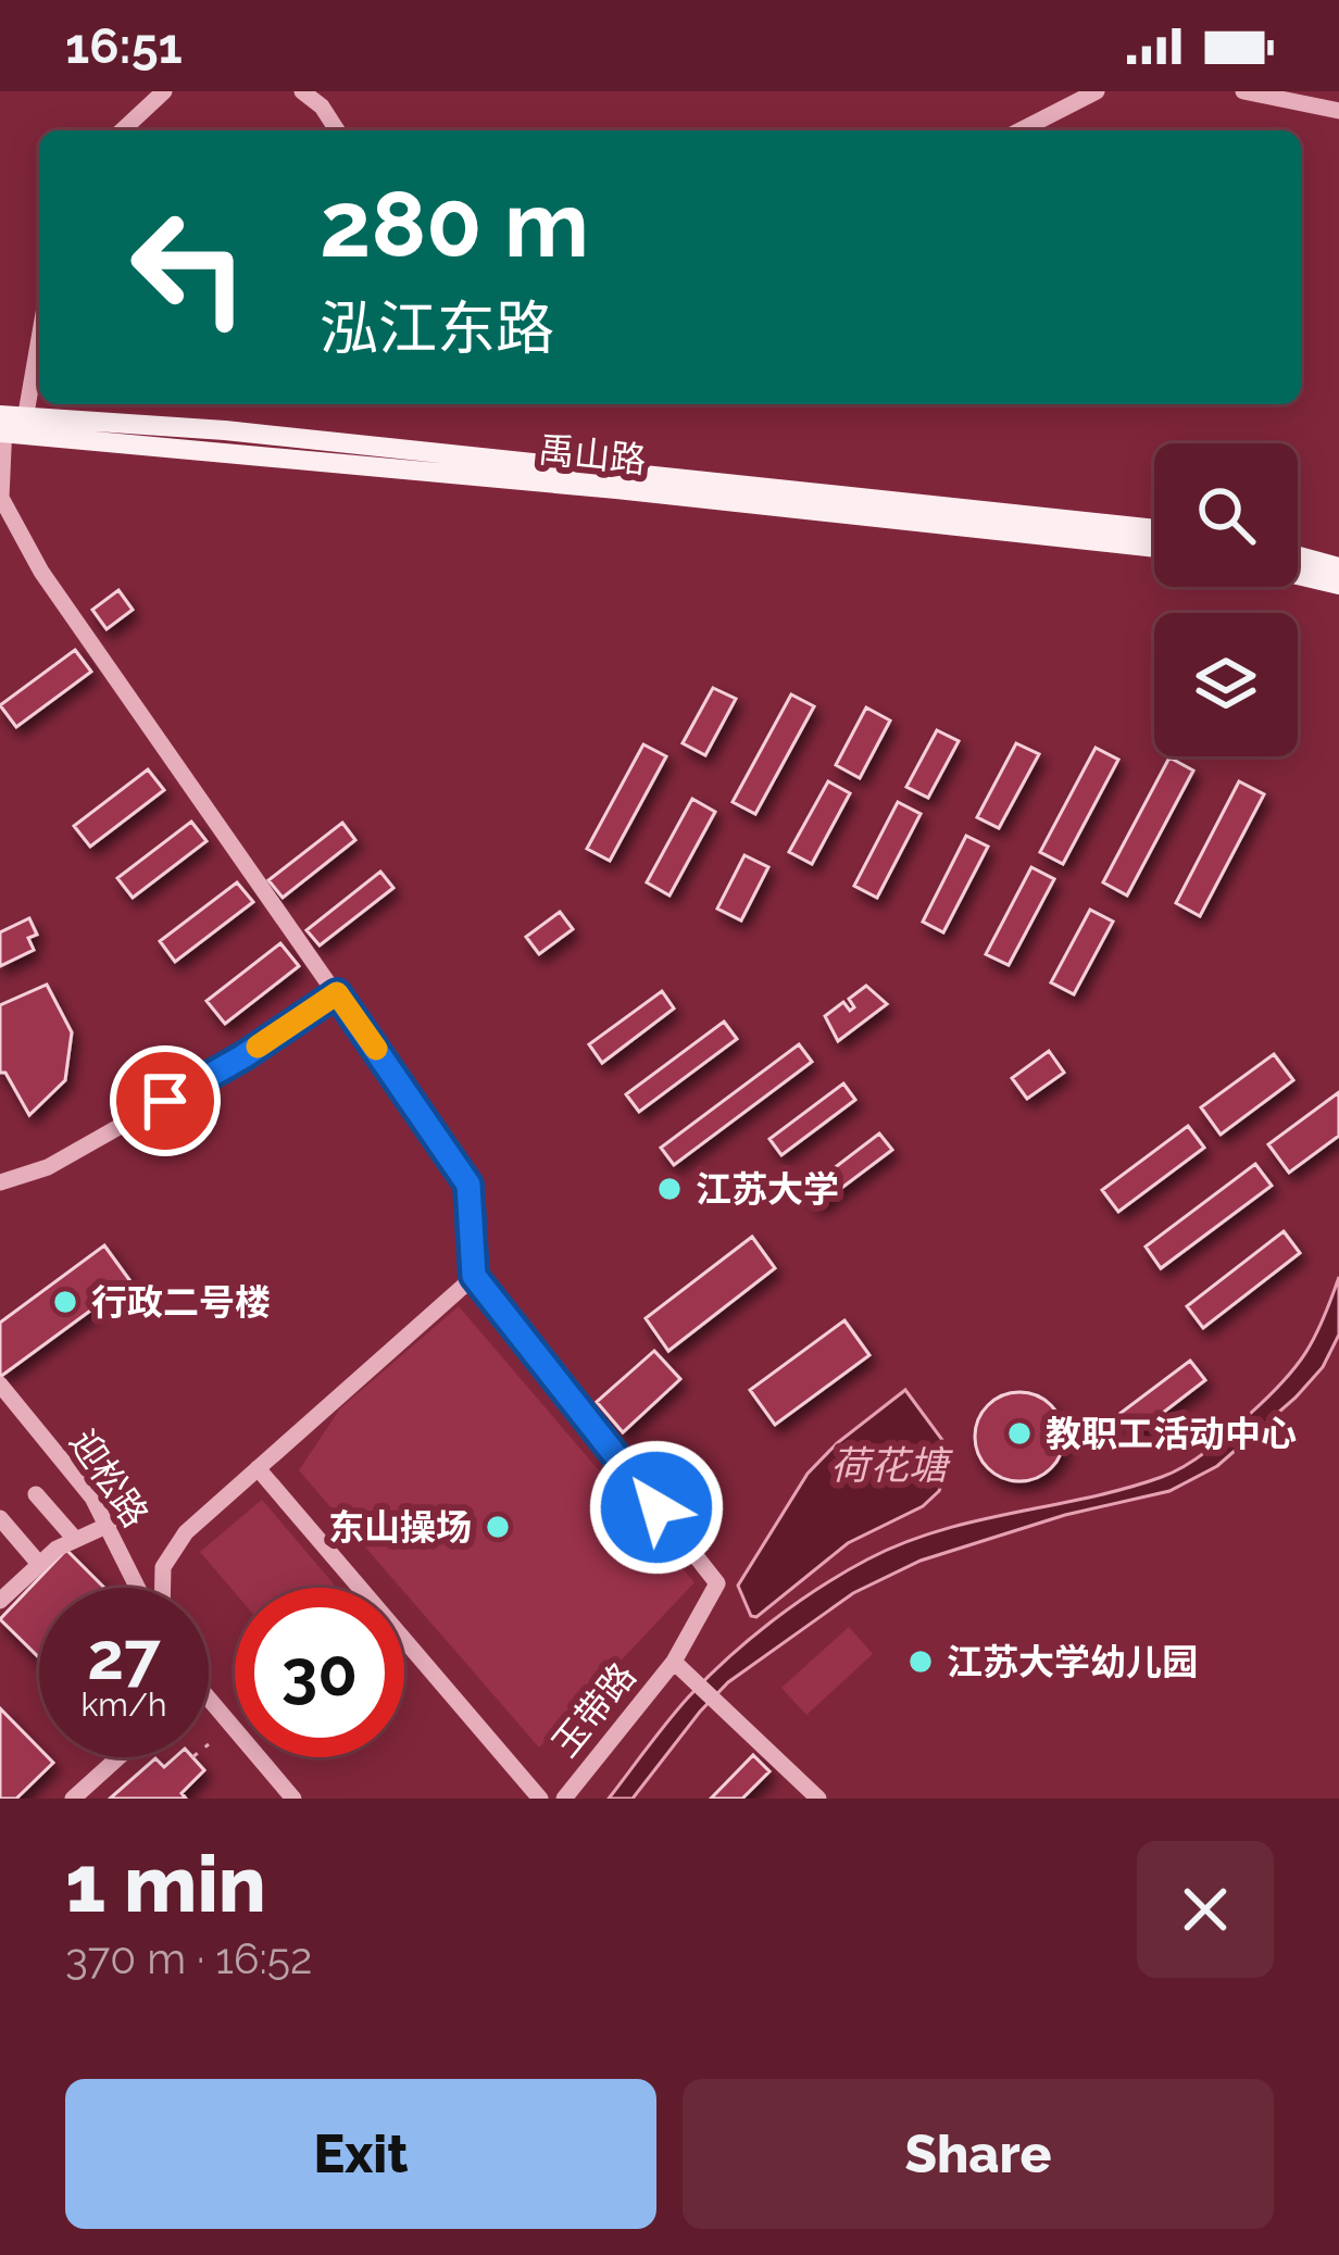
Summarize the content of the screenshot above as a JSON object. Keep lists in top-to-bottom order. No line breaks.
{"streets":{"main road":["禹山路"],"street":["迎松路","玉带路"]},"water":["荷花塘"],"places":["江苏大学","行政二号楼","教职工活动中心","东山操场","江苏大学幼儿园"],"page":{"status":"16:51","turn":["280 m","泓江东路"],"speed":"27 km/h","limit":"30","heading":["1 min","370 m · 16:52"],"buttons":["Exit","Share"]}}
